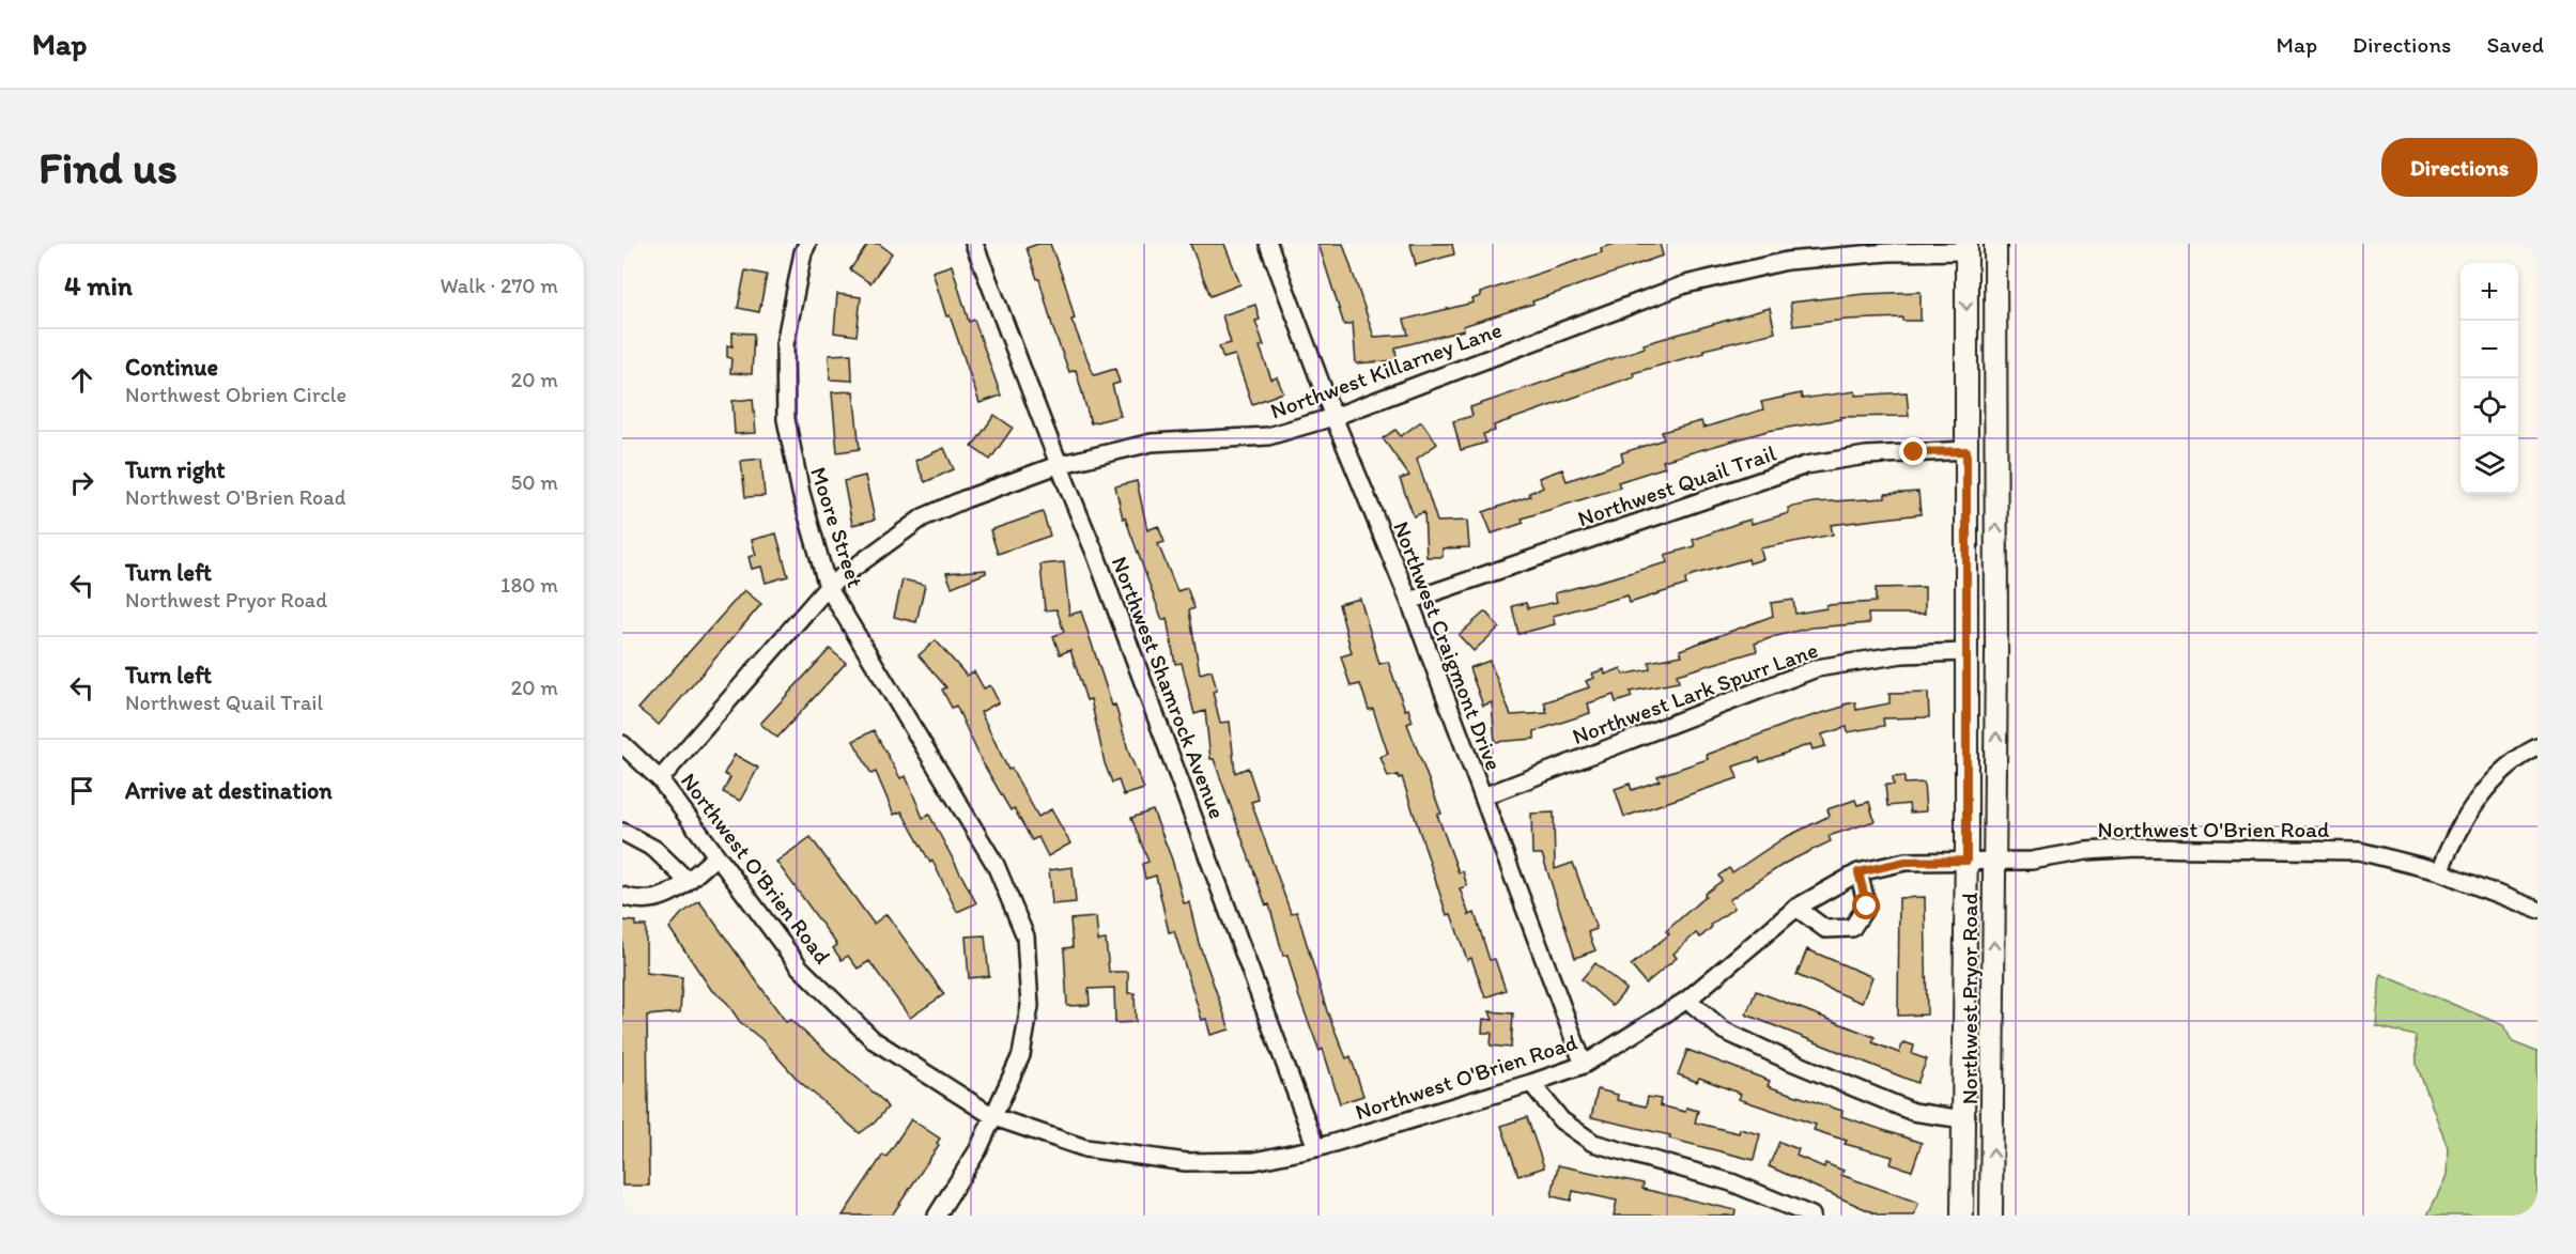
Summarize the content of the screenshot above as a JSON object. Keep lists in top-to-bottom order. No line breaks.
{"streets":{"main road":["Northwest Pryor Road"],"street":["Northwest Killarney Lane","Northwest Quail Trail","Moore Street","Northwest Craigmont Drive","Northwest Shamrock Avenue","Northwest Lark Spurr Lane","Northwest O'Brien Road"]},"crossings":[["Northwest Killarney Lane","Moore Street"],["Northwest Killarney Lane","Northwest Craigmont Drive"],["Northwest Killarney Lane","Northwest Shamrock Avenue"],["Northwest Killarney Lane","Northwest O'Brien Road"],["Northwest Killarney Lane","Northwest Pryor Road"],["Northwest Quail Trail","Northwest Craigmont Drive"],["Northwest Quail Trail","Northwest Pryor Road"],["Moore Street","Northwest O'Brien Road"],["Northwest Craigmont Drive","Northwest Lark Spurr Lane"],["Northwest Craigmont Drive","Northwest O'Brien Road"],["Northwest Shamrock Avenue","Northwest O'Brien Road"],["Northwest Lark Spurr Lane","Northwest Pryor Road"],["Northwest O'Brien Road","Northwest Pryor Road"]],"page":{"header":"Map","nav":["Map","Directions","Saved"],"buttons":"Directions","title":"Find us","heading":["4 min","Walk · 270 m"],"map_buttons":["+","−"],"list":[["Continue","Northwest Obrien Circle","20 m"],["Turn right","Northwest O'Brien Road","50 m"],["Turn left","Northwest Pryor Road","180 m"],["Turn left","Northwest Quail Trail","20 m"],"Arrive at destination"]}}
